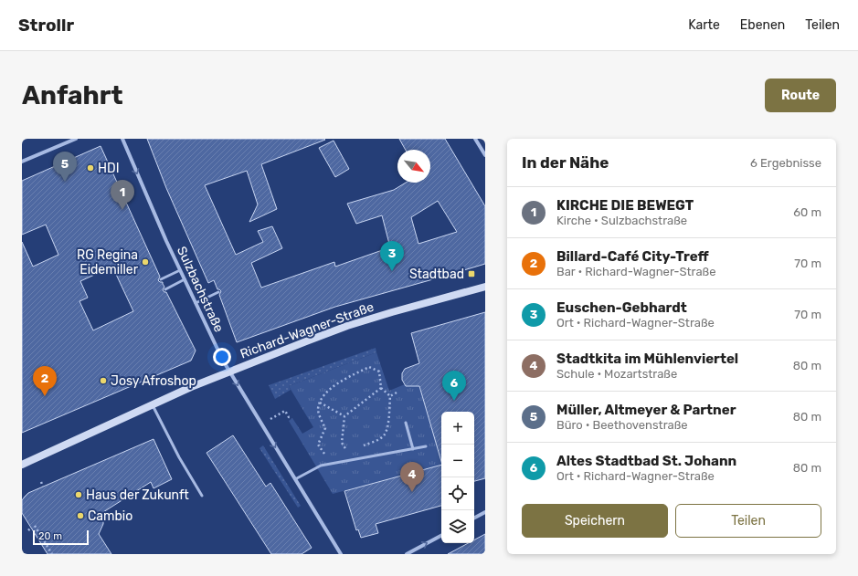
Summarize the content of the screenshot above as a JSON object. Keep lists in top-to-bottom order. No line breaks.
{"streets":{"main road":["Richard-Wagner-Straße"],"street":["Sulzbachstraße"]},"crossings":[["Sulzbachstraße","Richard-Wagner-Straße"]],"one_way":["Sulzbachstraße"],"places":{"other":["HDI","RG Regina Eidemiller","Josy Afroshop","Haus der Zukunft","Cambio"],"transit":["Stadtbad"]},"scale_bar":"20 m","north":"bottom right","page":{"header":"Strollr","nav":["Karte","Ebenen","Teilen"],"buttons":["Route",["Speichern","Teilen"]],"title":"Anfahrt","heading":["In der Nähe","6 Ergebnisse"],"pins":["5","1","3","2","6","4"],"list":[{"mark":"1","name":"KIRCHE DIE BEWEGT","note":"Kirche · Sulzbachstraße","value":"60 m"},{"mark":"2","name":"Billard-Café City-Treff","note":"Bar · Richard-Wagner-Straße","value":"70 m"},{"mark":"3","name":"Euschen-Gebhardt","note":"Ort · Richard-Wagner-Straße","value":"70 m"},{"mark":"4","name":"Stadtkita im Mühlenviertel","note":"Schule · Mozartstraße","value":"80 m"},{"mark":"5","name":"Müller, Altmeyer & Partner","note":"Büro · Beethovenstraße","value":"80 m"},{"mark":"6","name":"Altes Stadtbad St. Johann","note":"Ort · Richard-Wagner-Straße","value":"80 m"}],"map_buttons":["+","−"],"scale":"20 m"}}
